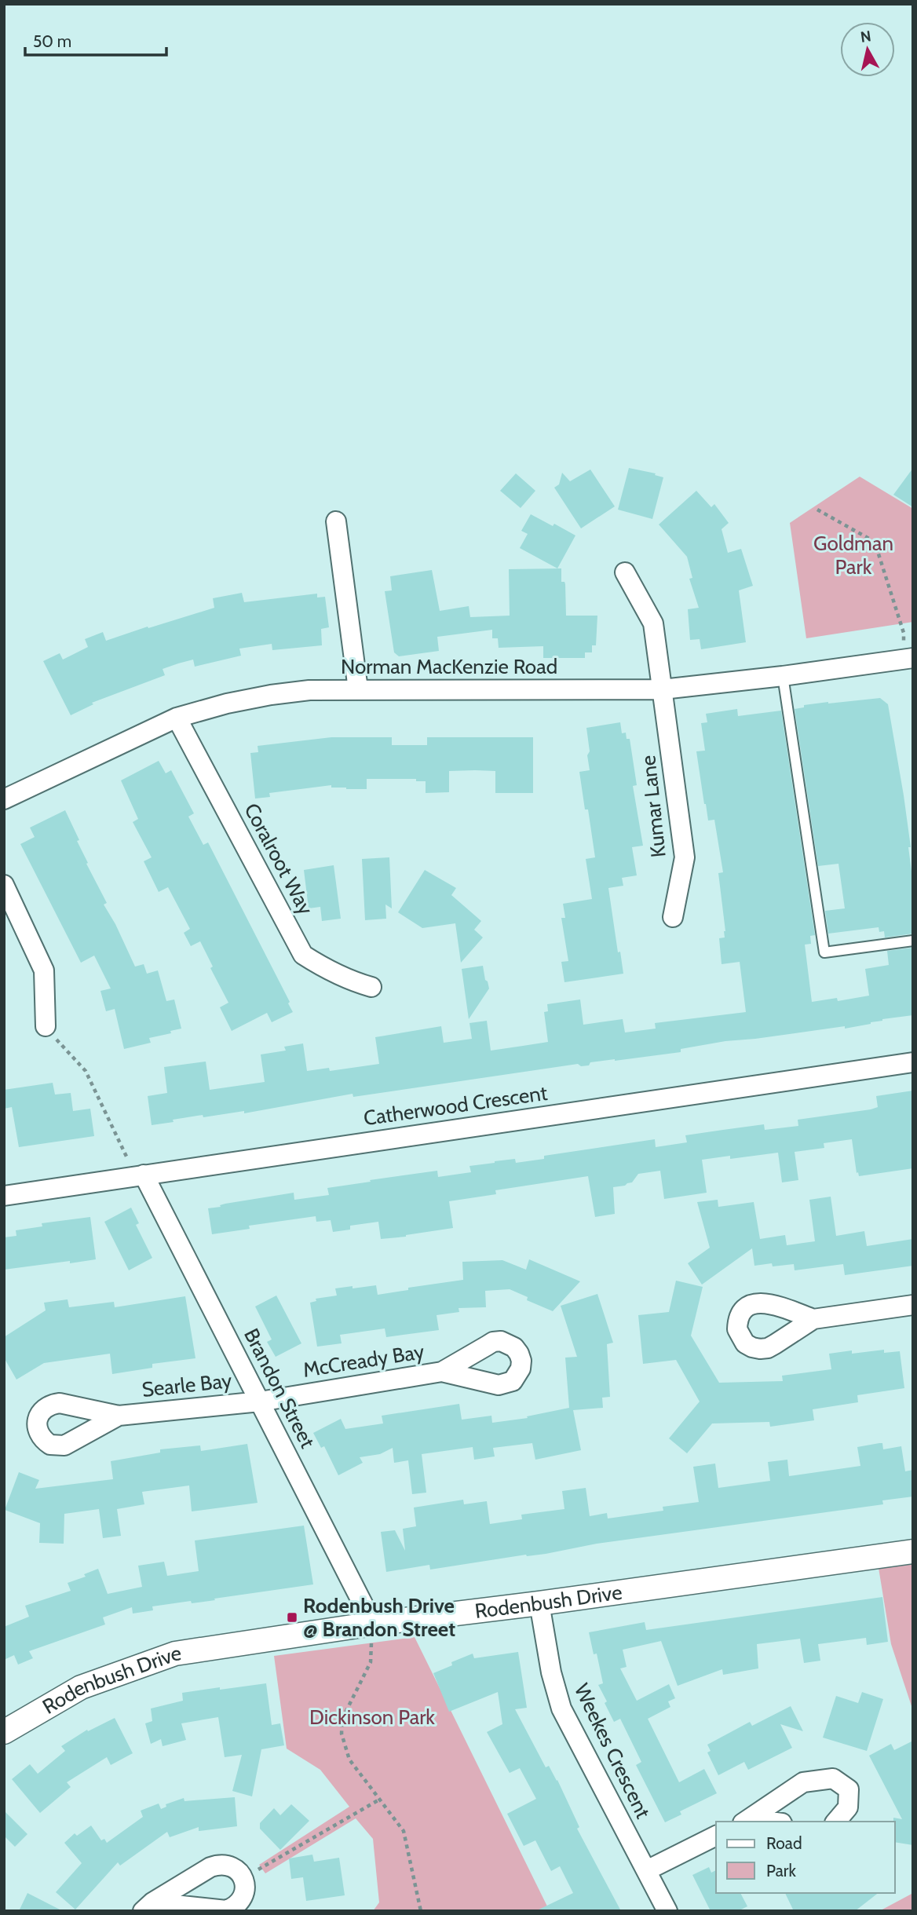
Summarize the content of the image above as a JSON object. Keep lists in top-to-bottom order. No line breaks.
{"streets":{"street":["Norman MacKenzie Road","Kumar Lane","Coralroot Way","Catherwood Crescent","McCready Bay","Searle Bay","Brandon Street","Rodenbush Drive","Weekes Crescent"]},"crossings":[["Norman MacKenzie Road","Kumar Lane"],["Norman MacKenzie Road","Coralroot Way"],["Catherwood Crescent","Brandon Street"],["McCready Bay","Searle Bay"],["McCready Bay","Brandon Street"],["Searle Bay","Brandon Street"],["Brandon Street","Rodenbush Drive"],["Rodenbush Drive","Weekes Crescent"]],"parks":["Goldman Park","Dickinson Park"],"places":{"transit":["Rodenbush Drive @ Brandon Street"]},"legend":["Road","Park"],"scale_bar":"50 m","north":"top"}
